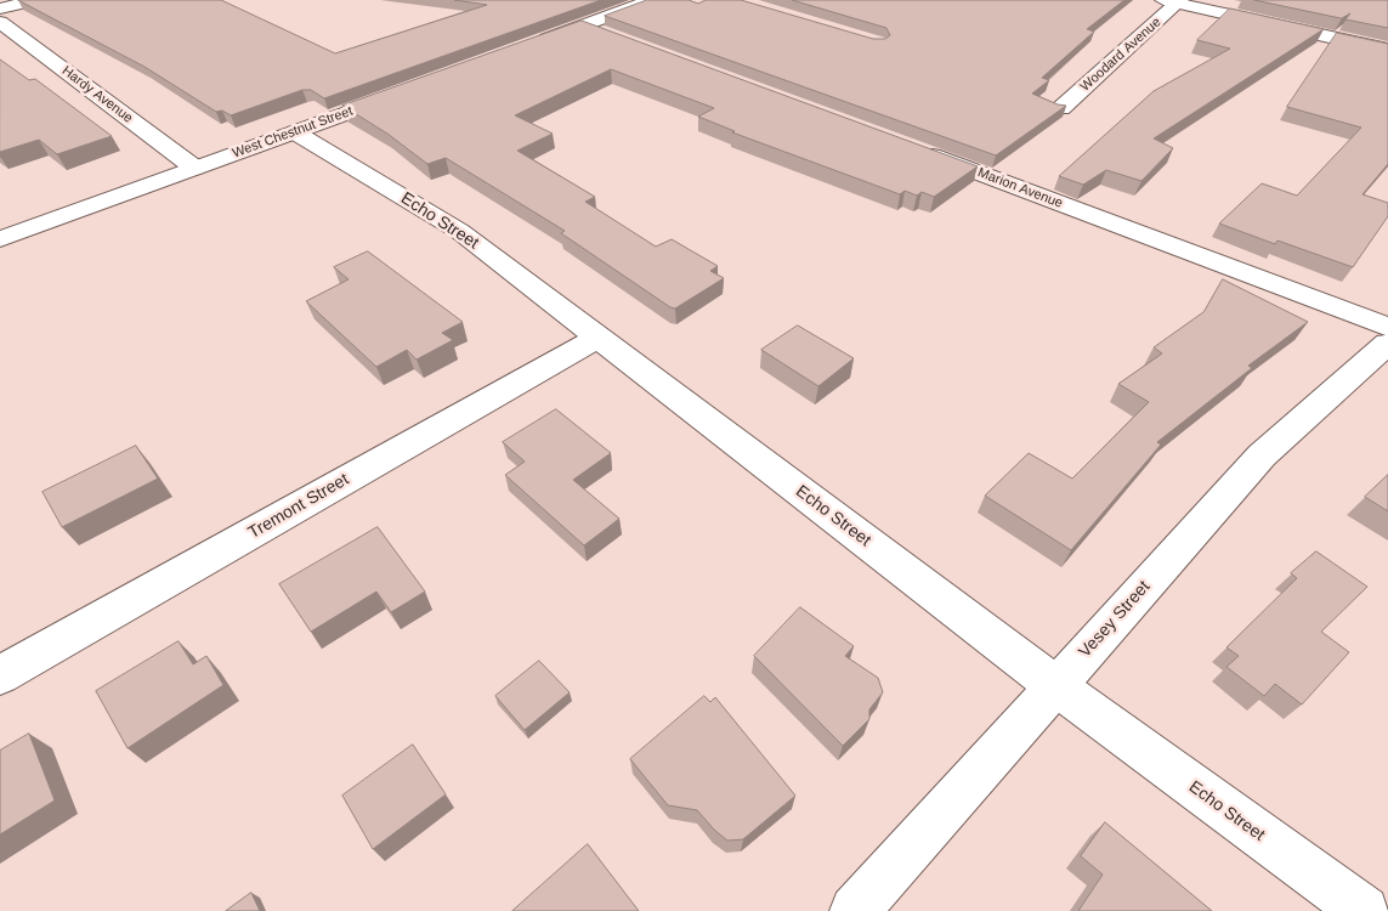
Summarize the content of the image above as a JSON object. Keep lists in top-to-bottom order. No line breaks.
{"streets":{"street":["Woodard Avenue","Hardy Avenue","West Chestnut Street","Marion Avenue","Echo Street","Tremont Street","Vesey Street"]},"crossings":[["Hardy Avenue","West Chestnut Street"],["West Chestnut Street","Echo Street"],["Echo Street","Tremont Street"],["Echo Street","Vesey Street"]]}
